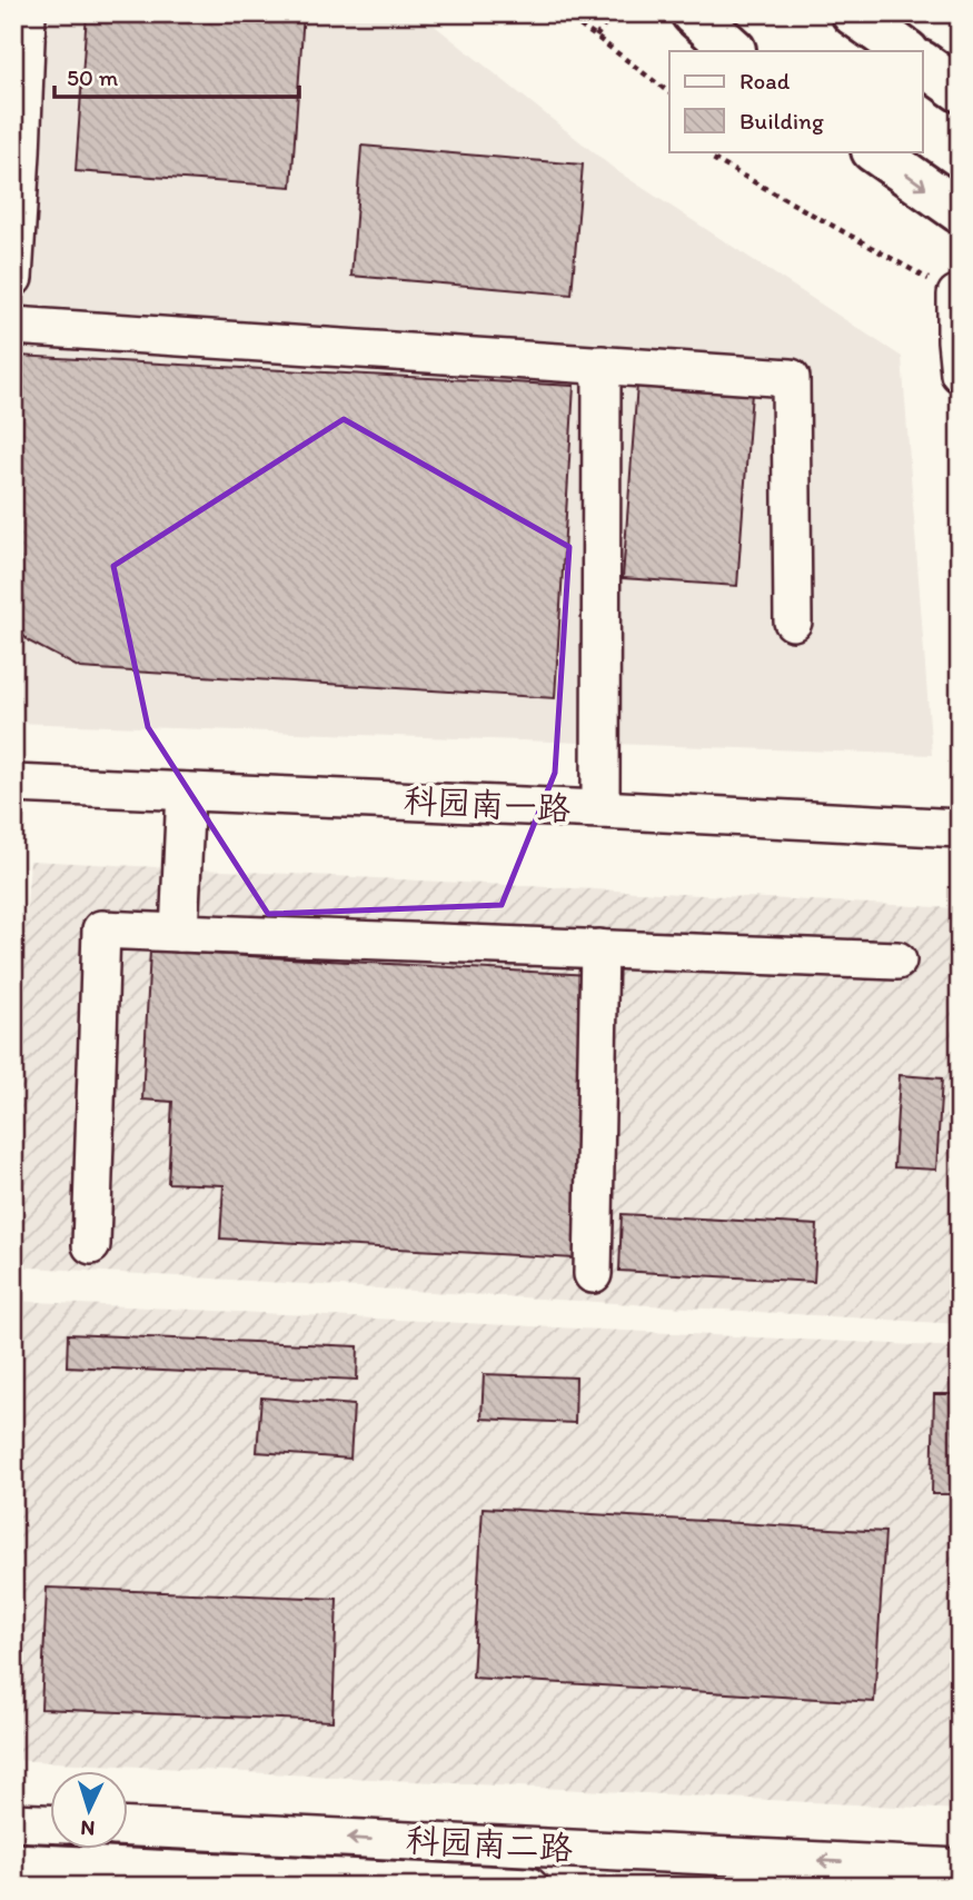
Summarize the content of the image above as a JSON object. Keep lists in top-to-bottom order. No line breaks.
{"streets":{"street":["科园南一路","科园南二路"]},"legend":["Road","Building"],"scale_bar":"50 m","north":"bottom"}
